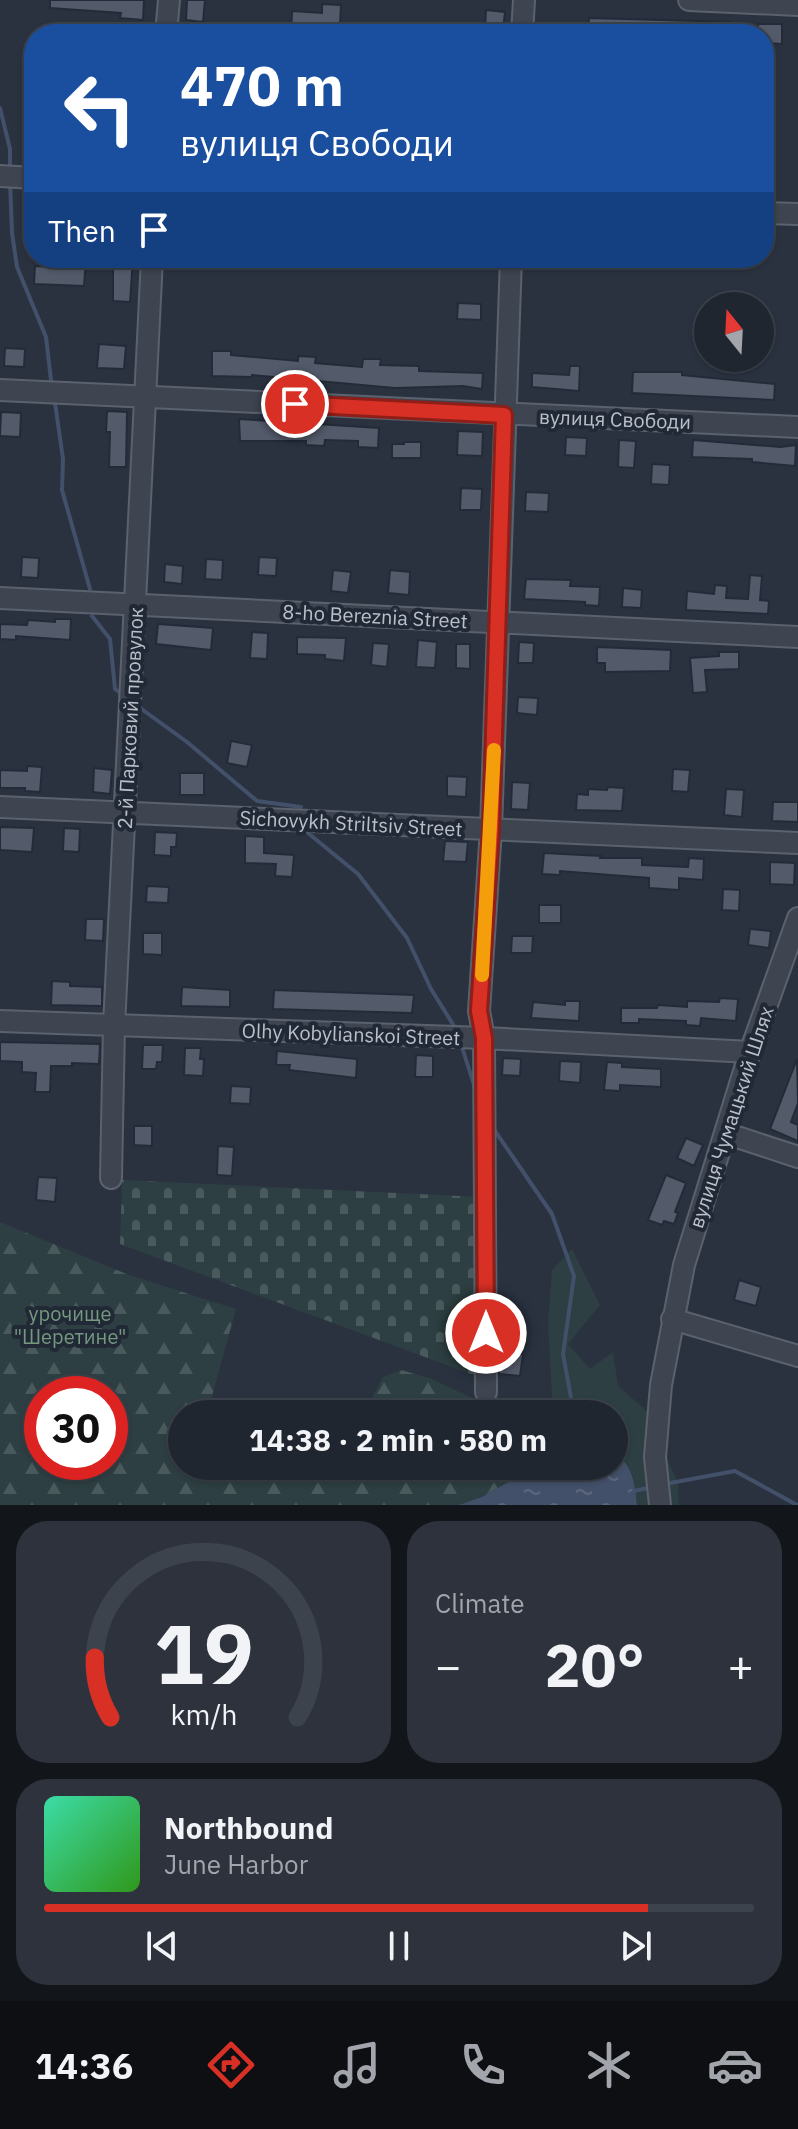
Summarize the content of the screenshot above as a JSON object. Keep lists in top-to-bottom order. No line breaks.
{"streets":{"street":["вулиця Свободи","8-ho Bereznia Street","2-й Парковий провулок","Sichovykh Striltsiv Street","Olhy Kobylianskoi Street","вулиця Чумацький Шлях"]},"crossings":[["вулиця Свободи","2-й Парковий провулок"],["8-ho Bereznia Street","2-й Парковий провулок"],["2-й Парковий провулок","Sichovykh Striltsiv Street"],["2-й Парковий провулок","Olhy Kobylianskoi Street"],["Olhy Kobylianskoi Street","вулиця Чумацький Шлях"]],"parks":["урочище \"Шеретине\""],"north":"top","page":{"turn":["470 m","вулиця Свободи"],"then":"Then","limit":"30","trip":"14:38 · 2 min · 580 m","tile":"Climate","heat":["−","20°","+"],"song":["Northbound","June Harbor"],"tabs":"14:36","gauge":["19","km/h"]}}
